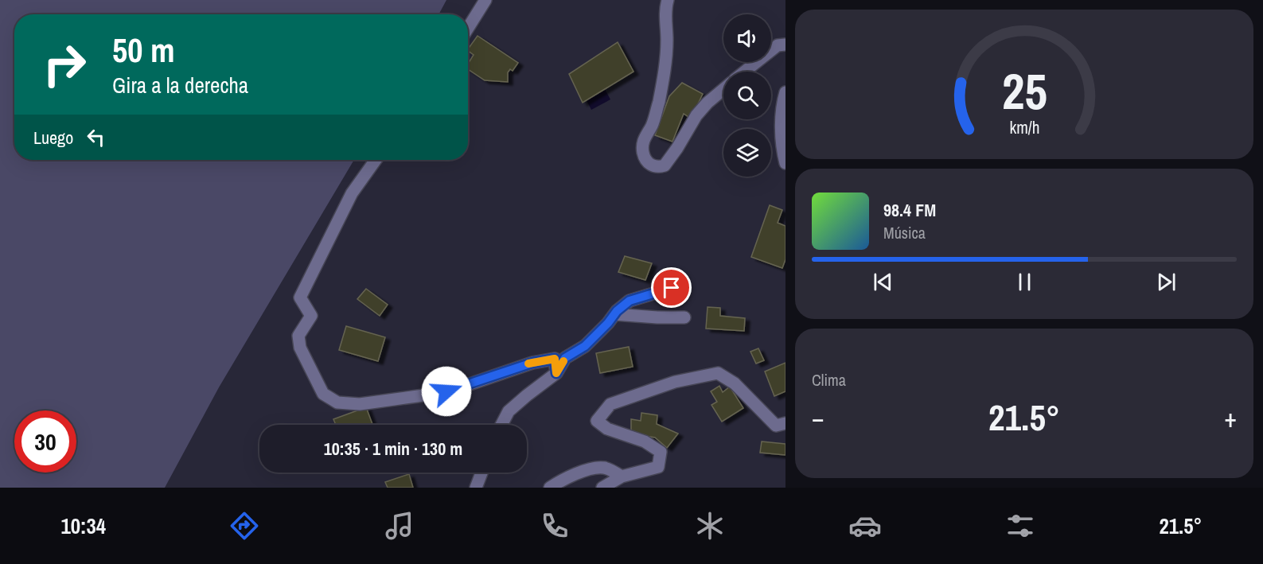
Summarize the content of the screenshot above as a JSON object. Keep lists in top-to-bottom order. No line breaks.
{"page":{"turn":["50 m","Gira a la derecha"],"then":"Luego","song":["98.4 FM","Música"],"tile":"Clima","heat":["−","21.5°","+"],"limit":"30","trip":"10:35 · 1 min · 130 m","tabs":["10:34","21.5°"],"gauge":["25","km/h"]}}
